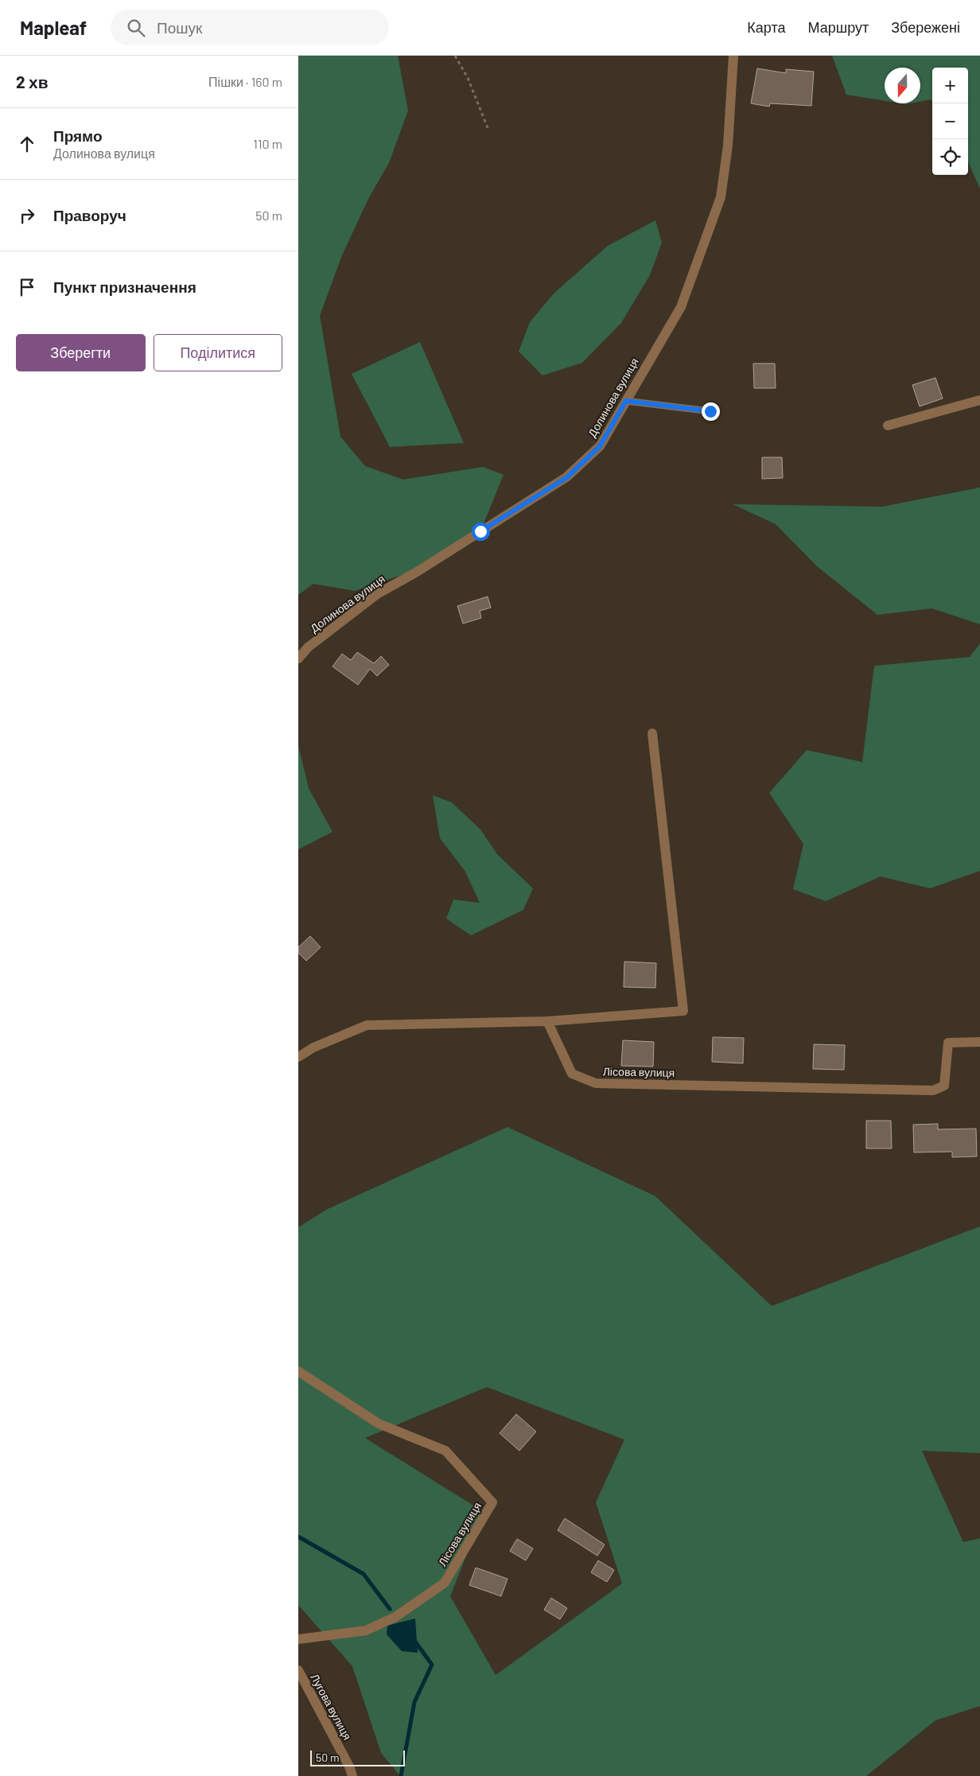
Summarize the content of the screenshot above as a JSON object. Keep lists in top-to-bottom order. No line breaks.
{"streets":{"street":["Долинова вулиця","Лісова вулиця","Лугова вулиця"]},"scale_bar":"50 m","north":"bottom","page":{"header":"Mapleaf","search":"Пошук","nav":["Карта","Маршрут","Збережені"],"heading":["2 хв","Пішки · 160 m"],"map_buttons":["+","−"],"list":[["Прямо","Долинова вулиця","110 m"],["Праворуч","50 m"],"Пункт призначення"],"buttons":["Зберегти","Поділитися"],"scale":"50 m"}}
